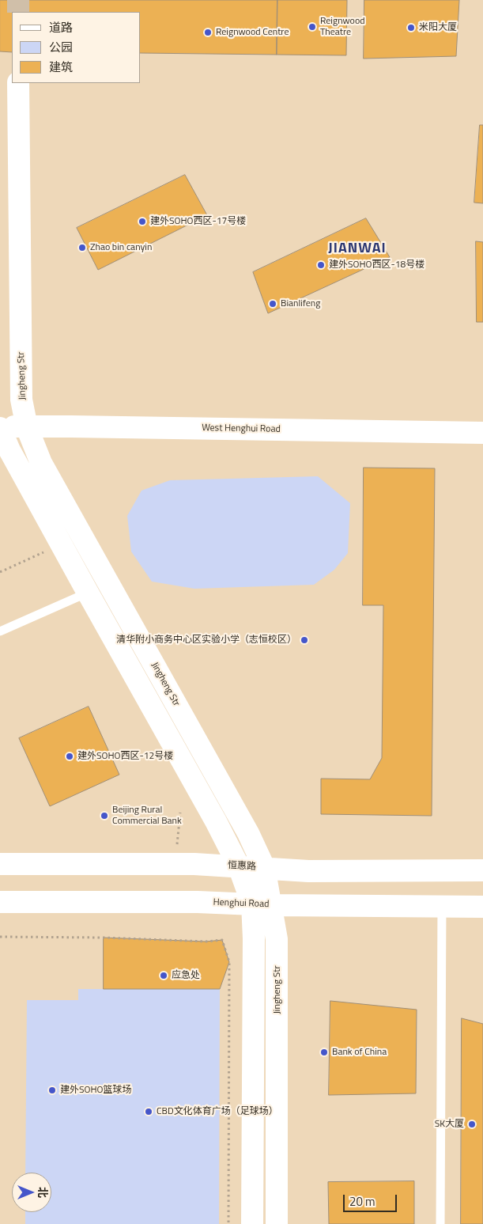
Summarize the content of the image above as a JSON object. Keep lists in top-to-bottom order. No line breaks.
{"streets":{"main road":["Jingheng Str","West Henghui Road","恒惠路","Henghui Road"]},"crossings":[["Jingheng Str","West Henghui Road"],["Jingheng Str","恒惠路"],["Jingheng Str","Henghui Road"]],"districts":["JIANWAI"],"places":["Reignwood Theatre","米阳大厦","Reignwood Centre","建外SOHO西区-17号楼","Zhao bin canyin","建外SOHO西区-18号楼","Bianlifeng","清华附小商务中心区实验小学（志恒校区）","建外SOHO西区-12号楼","Beijing Rural Commercial Bank","应急处","Bank of China","建外SOHO篮球场","CBD文化体育广场（足球场）","SK大厦"],"legend":["道路","公园","建筑"],"scale_bar":"20 m","north":"right"}
